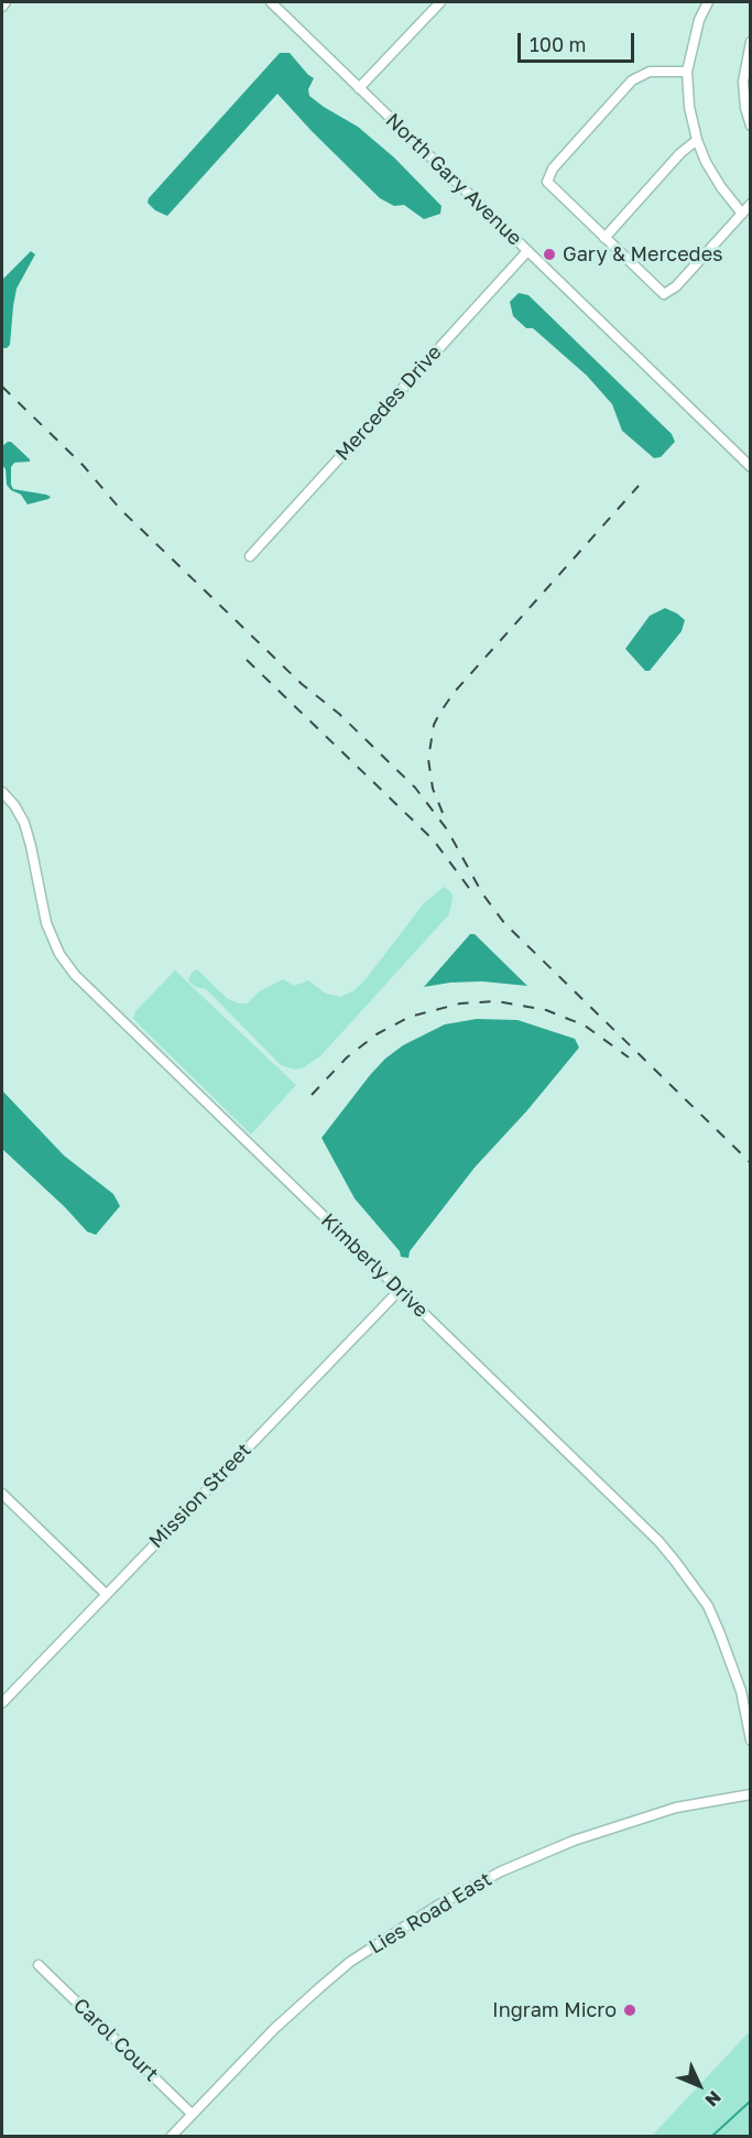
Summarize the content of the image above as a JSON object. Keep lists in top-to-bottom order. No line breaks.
{"streets":{"street":["North Gary Avenue","Mercedes Drive","Kimberly Drive","Mission Street","Lies Road East","Carol Court"]},"crossings":[["North Gary Avenue","Mercedes Drive"],["Kimberly Drive","Mission Street"],["Lies Road East","Carol Court"]],"places":["Gary & Mercedes","Ingram Micro"],"scale_bar":"100 m","north":"bottom right"}
